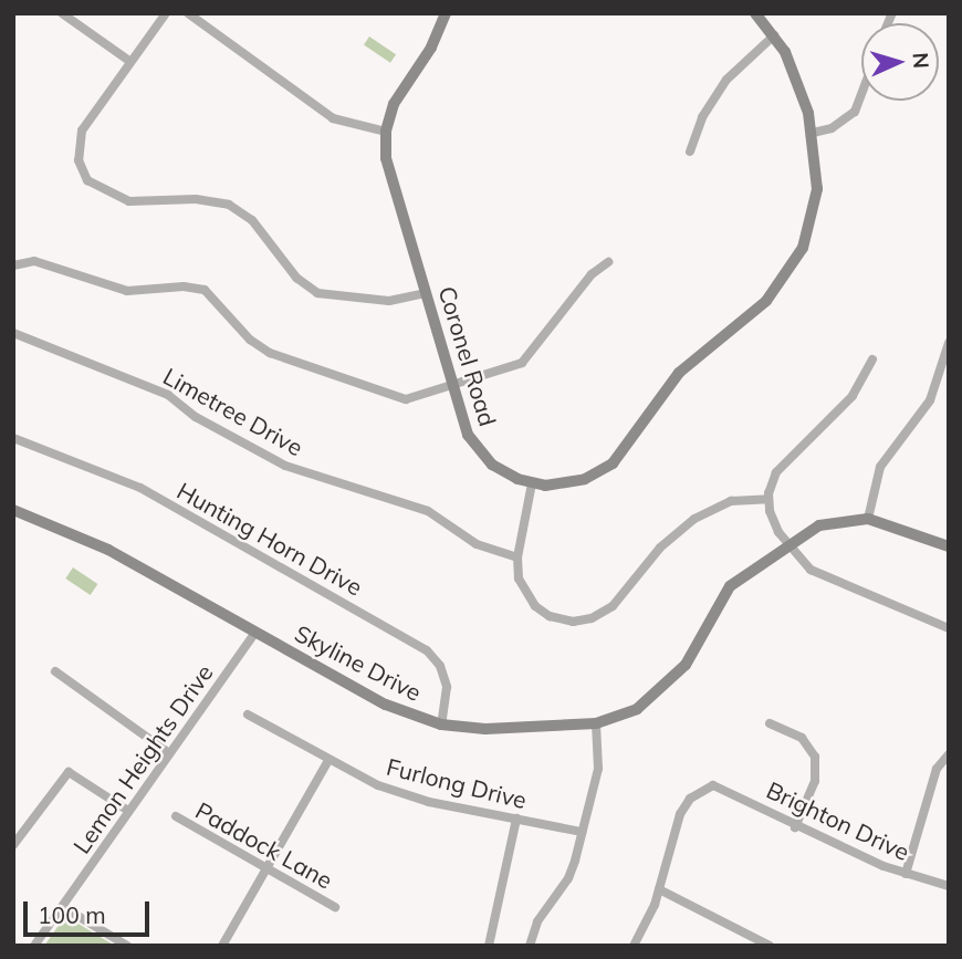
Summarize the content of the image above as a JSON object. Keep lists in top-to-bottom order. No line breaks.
{"streets":{"street":["Coronel Road","Limetree Drive","Hunting Horn Drive","Skyline Drive","Lemon Heights Drive","Furlong Drive","Brighton Drive","Paddock Lane"]},"crossings":[["Hunting Horn Drive","Skyline Drive"],["Skyline Drive","Lemon Heights Drive"]],"scale_bar":"100 m","north":"right"}
